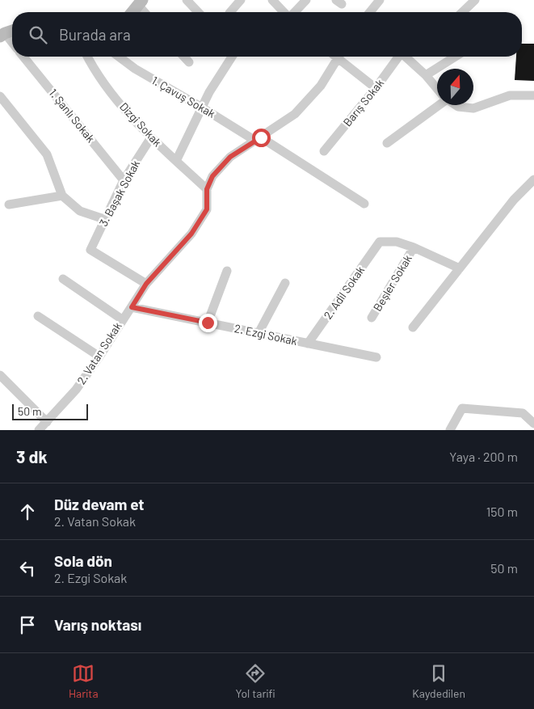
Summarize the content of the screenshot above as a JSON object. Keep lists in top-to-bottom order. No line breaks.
{"streets":{"street":["1. Çavuş Sokak","Barış Sokak","1. Şanlı Sokak","Dizgi Sokak","3. Başak Sokak","Beşler Sokak","2. Adil Sokak","2. Ezgi Sokak","2. Vatan Sokak"]},"crossings":[["1. Çavuş Sokak","2. Vatan Sokak"],["1. Şanlı Sokak","3. Başak Sokak"],["Dizgi Sokak","3. Başak Sokak"],["Dizgi Sokak","2. Vatan Sokak"],["3. Başak Sokak","2. Vatan Sokak"],["Beşler Sokak","2. Adil Sokak"],["2. Adil Sokak","2. Ezgi Sokak"],["2. Ezgi Sokak","2. Vatan Sokak"]],"scale_bar":"50 m","north":"top","page":{"search":"Burada ara","scale":"50 m","heading":["3 dk","Yaya · 200 m"],"list":[["Düz devam et","2. Vatan Sokak","150 m"],["Sola dön","2. Ezgi Sokak","50 m"],"Varış noktası"],"nav":["Harita","Yol tarifi","Kaydedilen"]}}
